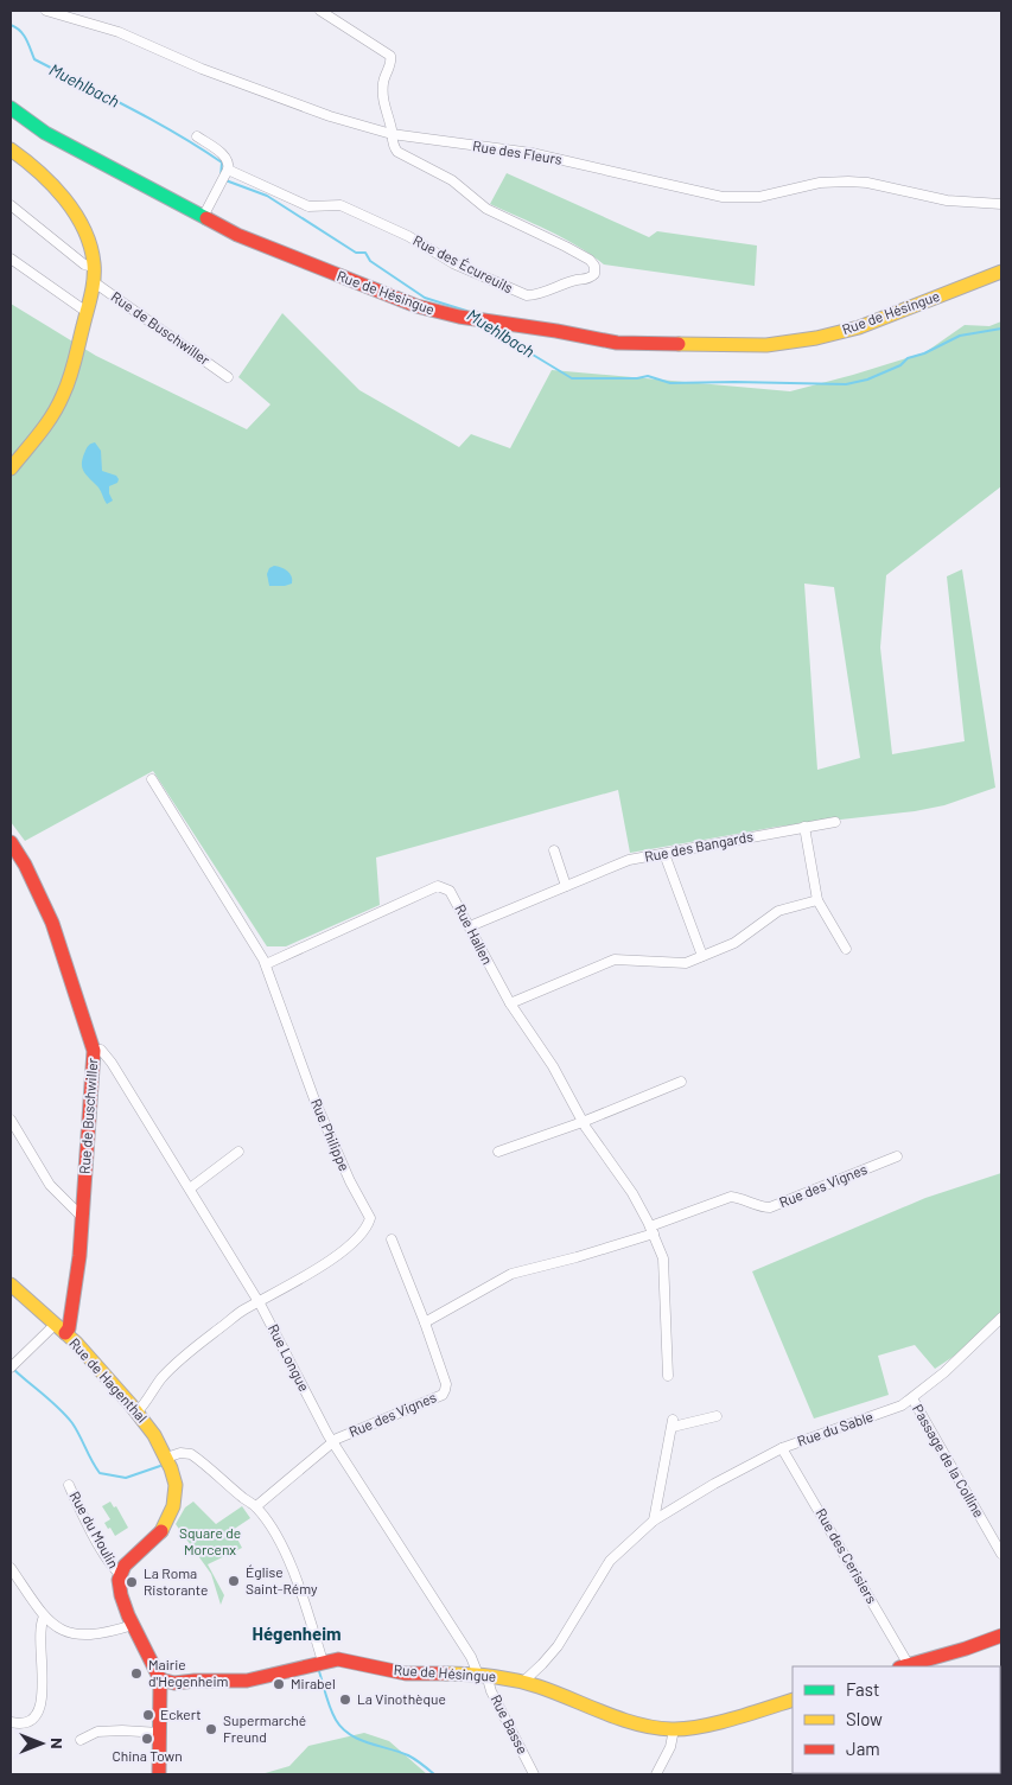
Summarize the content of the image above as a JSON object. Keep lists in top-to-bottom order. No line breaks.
{"streets":{"street":["Rue des Fleurs","Rue des Écureuils","Rue de Hésingue","Rue de Buschwiller","Rue des Bangards","Rue Hallen","Rue Philippe","Rue des Vignes","Rue Longue","Rue de Hagenthal","Rue du Sable","Passage de la Colline","Rue du Moulin","Rue des Cerisiers","Rue Basse"]},"crossings":[["Rue des Fleurs","Rue des Écureuils"],["Rue de Hésingue","Rue Longue"],["Rue de Hésingue","Rue du Sable"],["Rue de Hésingue","Rue Basse"],["Rue de Buschwiller","Rue Longue"],["Rue de Buschwiller","Rue de Hagenthal"],["Rue des Bangards","Rue Hallen"],["Rue Hallen","Rue Philippe"],["Rue Hallen","Rue des Vignes"],["Rue Philippe","Rue Longue"],["Rue Philippe","Rue de Hagenthal"],["Rue des Vignes","Rue Longue"],["Rue Longue","Rue Basse"],["Rue de Hagenthal","Rue du Moulin"],["Rue du Sable","Passage de la Colline"],["Rue du Sable","Rue des Cerisiers"]],"districts":["Hégenheim"],"water":["Muehlbach"],"parks":["Square de Morcenx"],"places":["Église Saint-Rémy","La Roma Ristorante","Mairie d'Hegenheim","Mirabel","La Vinothèque","Eckert","Supermarché Freund","China Town"],"legend":["Fast","Slow","Jam"],"north":"right"}
